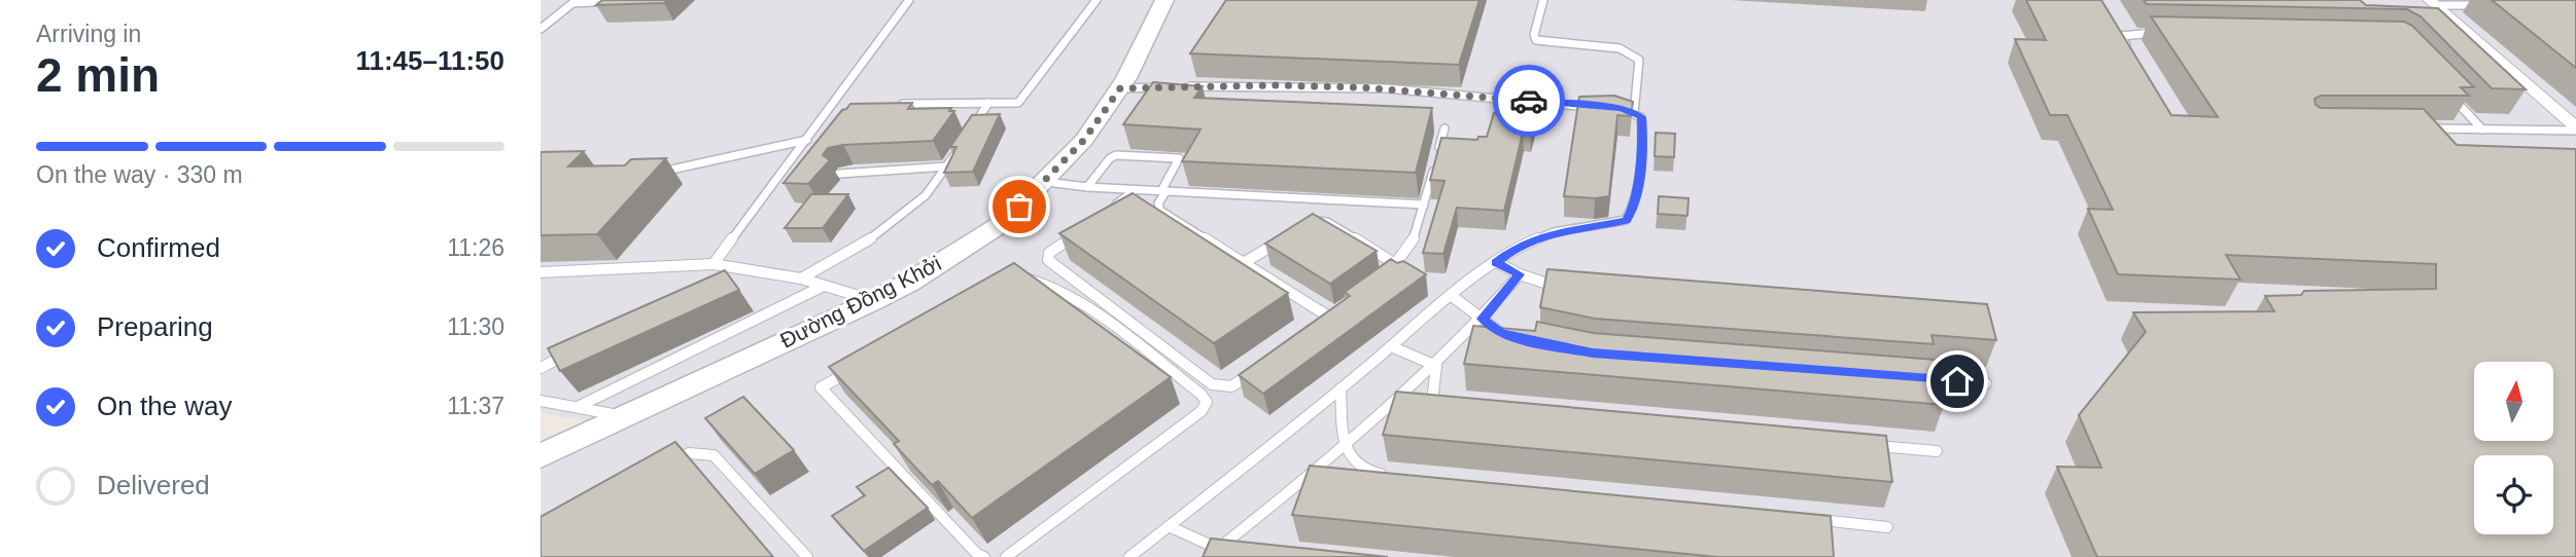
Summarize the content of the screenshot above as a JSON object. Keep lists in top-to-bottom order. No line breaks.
{"streets":{"main road":["Đường Đồng Khởi"]},"north":"top","page":{"heading":["2 min","Arriving in","11:45–11:50"],"bar":"On the way · 330 m","list":[["Confirmed","11:26"],["Preparing","11:30"],["On the way","11:37"],"Delivered"]}}
